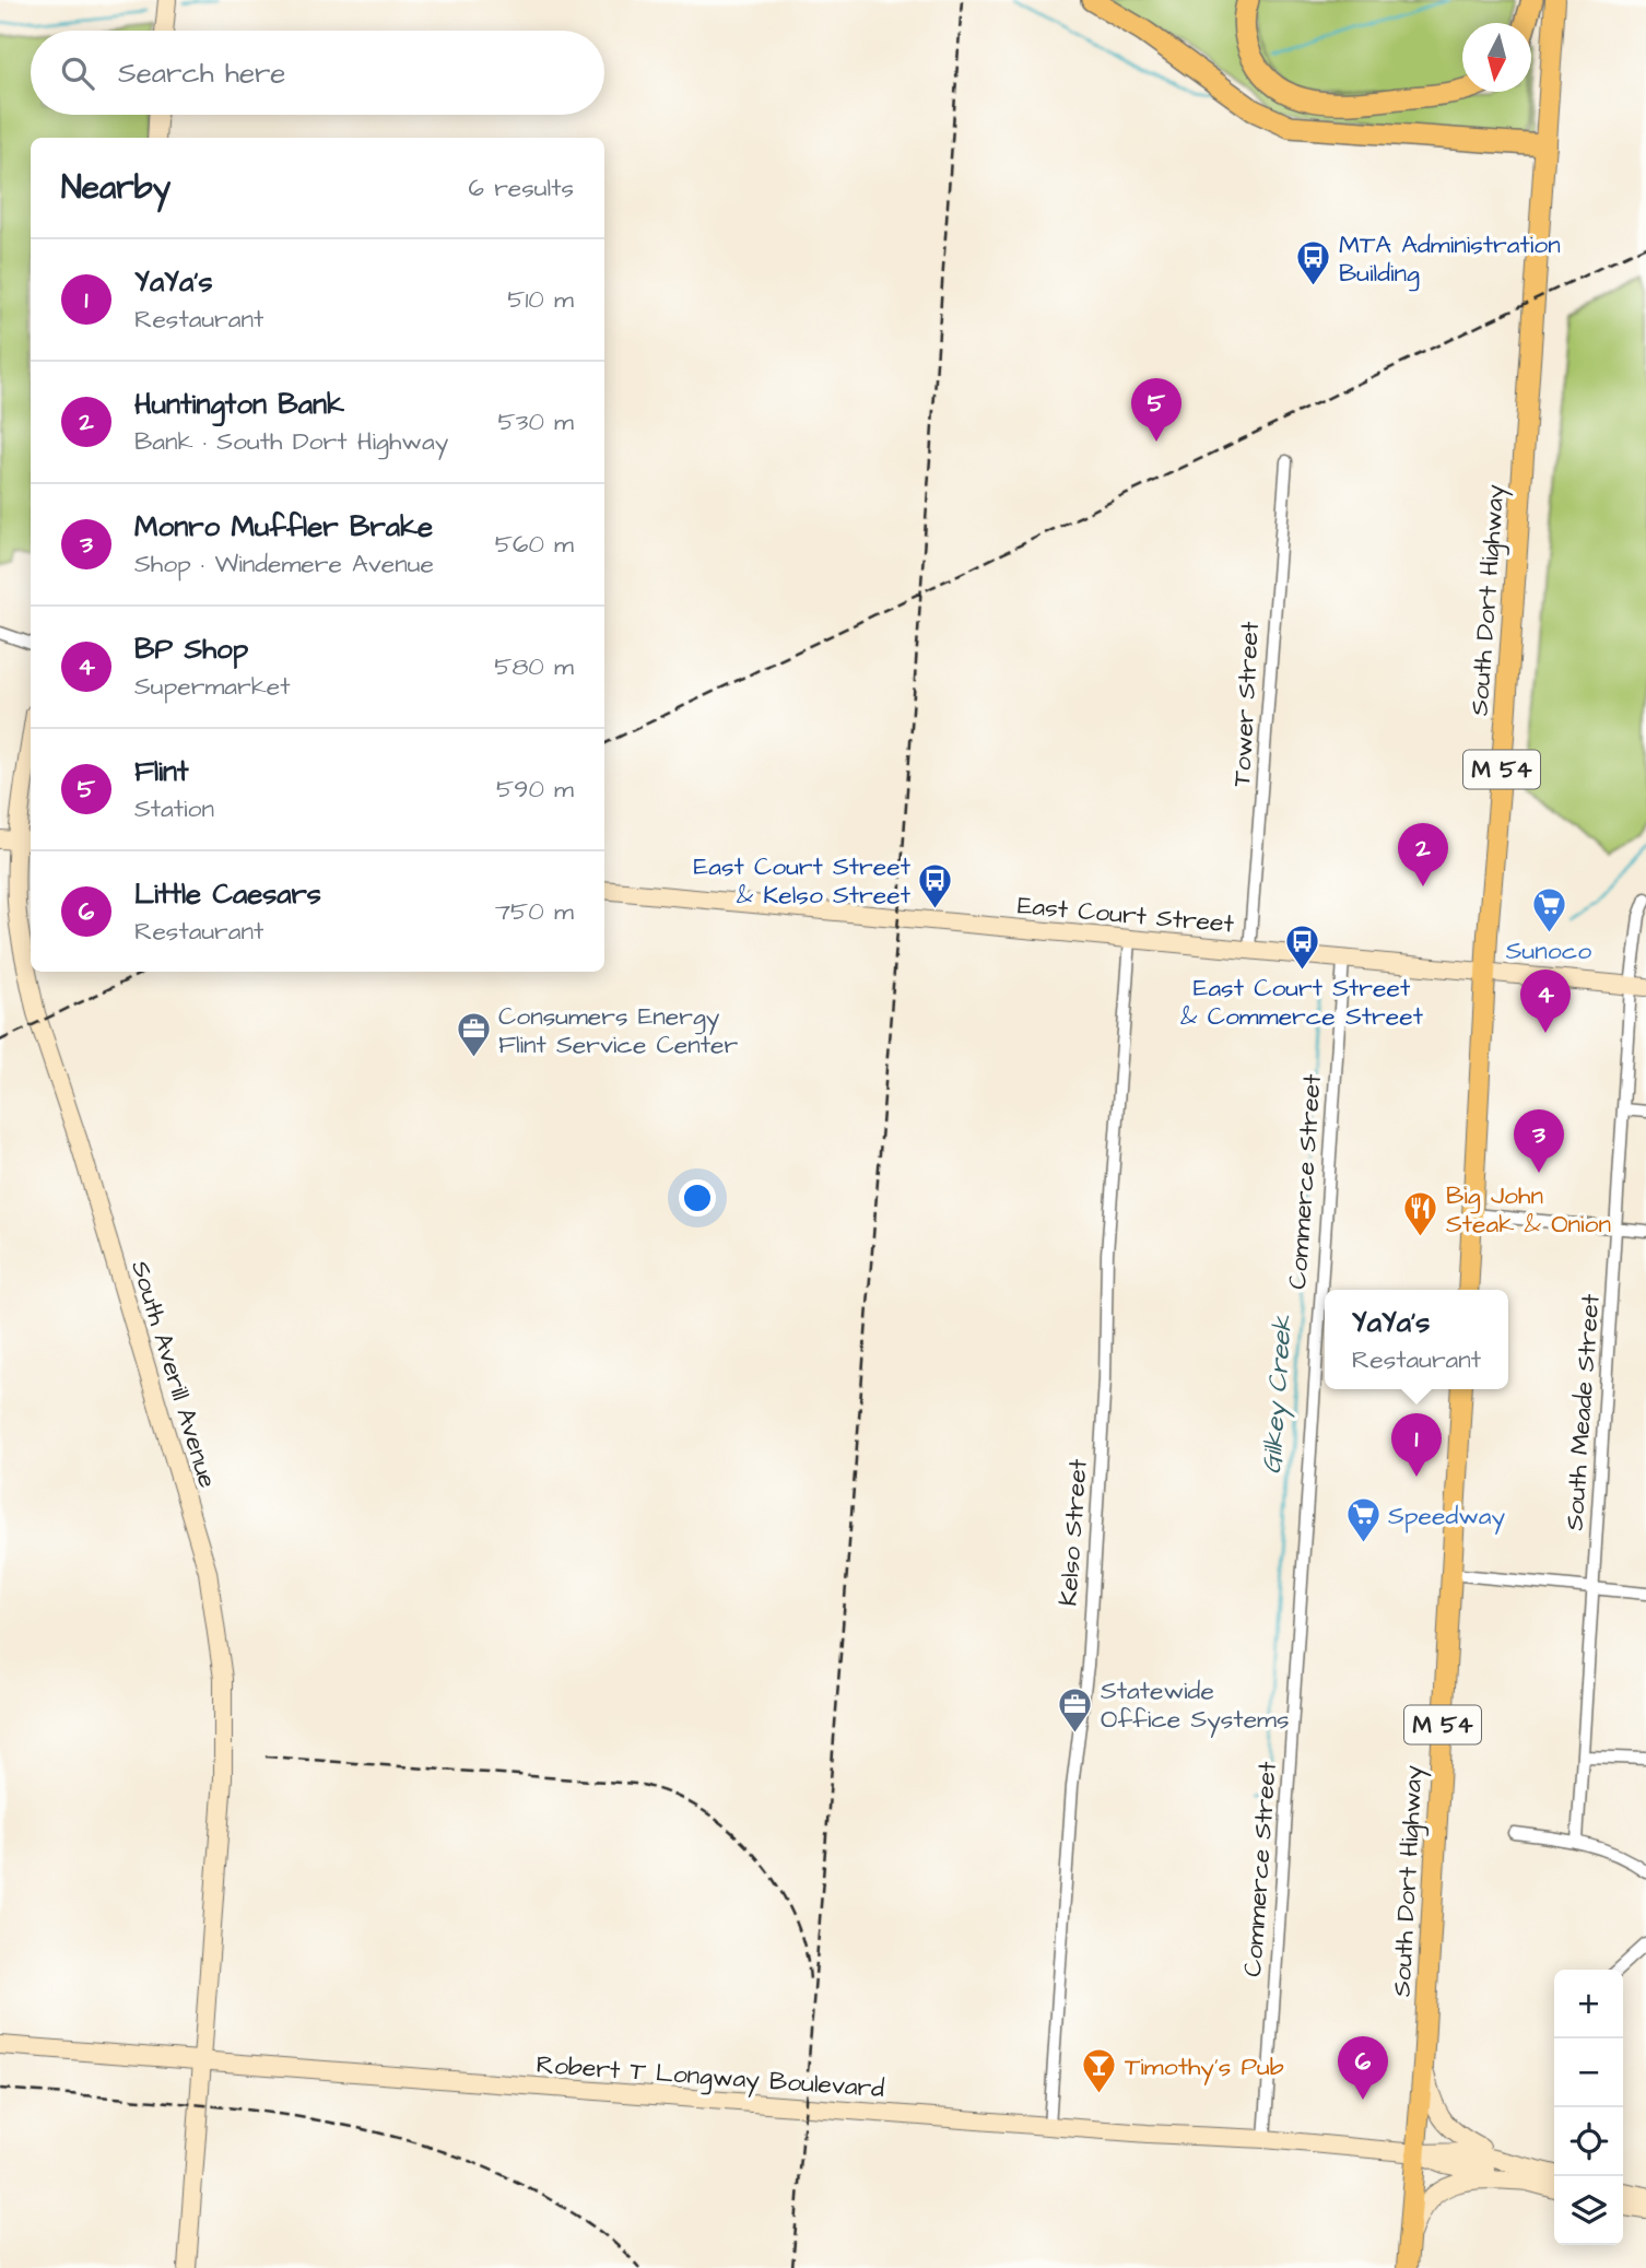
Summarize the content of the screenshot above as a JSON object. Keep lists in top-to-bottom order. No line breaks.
{"streets":{"main road":["South Dort Highway","M 54"],"street":["Tower Street","East Court Street","Commerce Street","South Averill Avenue","South Meade Street","Kelso Street","Robert T Longway Boulevard"]},"crossings":[["South Dort Highway","M 54"],["South Dort Highway","East Court Street"],["South Dort Highway","Robert T Longway Boulevard"],["Tower Street","East Court Street"],["M 54","Robert T Longway Boulevard"],["East Court Street","Commerce Street"],["East Court Street","South Meade Street"],["East Court Street","Kelso Street"],["Commerce Street","Robert T Longway Boulevard"],["South Averill Avenue","Robert T Longway Boulevard"],["Kelso Street","Robert T Longway Boulevard"]],"water":["Gilkey Creek"],"places":{"bus stop":["MTA Administration Building","East Court Street & Kelso Street","East Court Street & Commerce Street"],"supermarket":["Sunoco","Speedway"],"office":["Consumers Energy Flint Service Center","Statewide Office Systems"],"restaurant":["Big John Steak & Onion"],"bar":["Timothy's Pub"]},"north":"bottom","page":{"search":"Search here","heading":["Nearby","6 results"],"list":[{"mark":"1","name":"YaYa's","note":"Restaurant","value":"510 m"},{"mark":"2","name":"Huntington Bank","note":"Bank · South Dort Highway","value":"530 m"},{"mark":"3","name":"Monro Muffler Brake","note":"Shop · Windemere Avenue","value":"560 m"},{"mark":"4","name":"BP Shop","note":"Supermarket","value":"580 m"},{"mark":"5","name":"Flint","note":"Station","value":"590 m"},{"mark":"6","name":"Little Caesars","note":"Restaurant","value":"750 m"}],"pins":["5","2","4","3","1","6"],"popup":["YaYa's","Restaurant"],"map_buttons":["+","−"]}}
